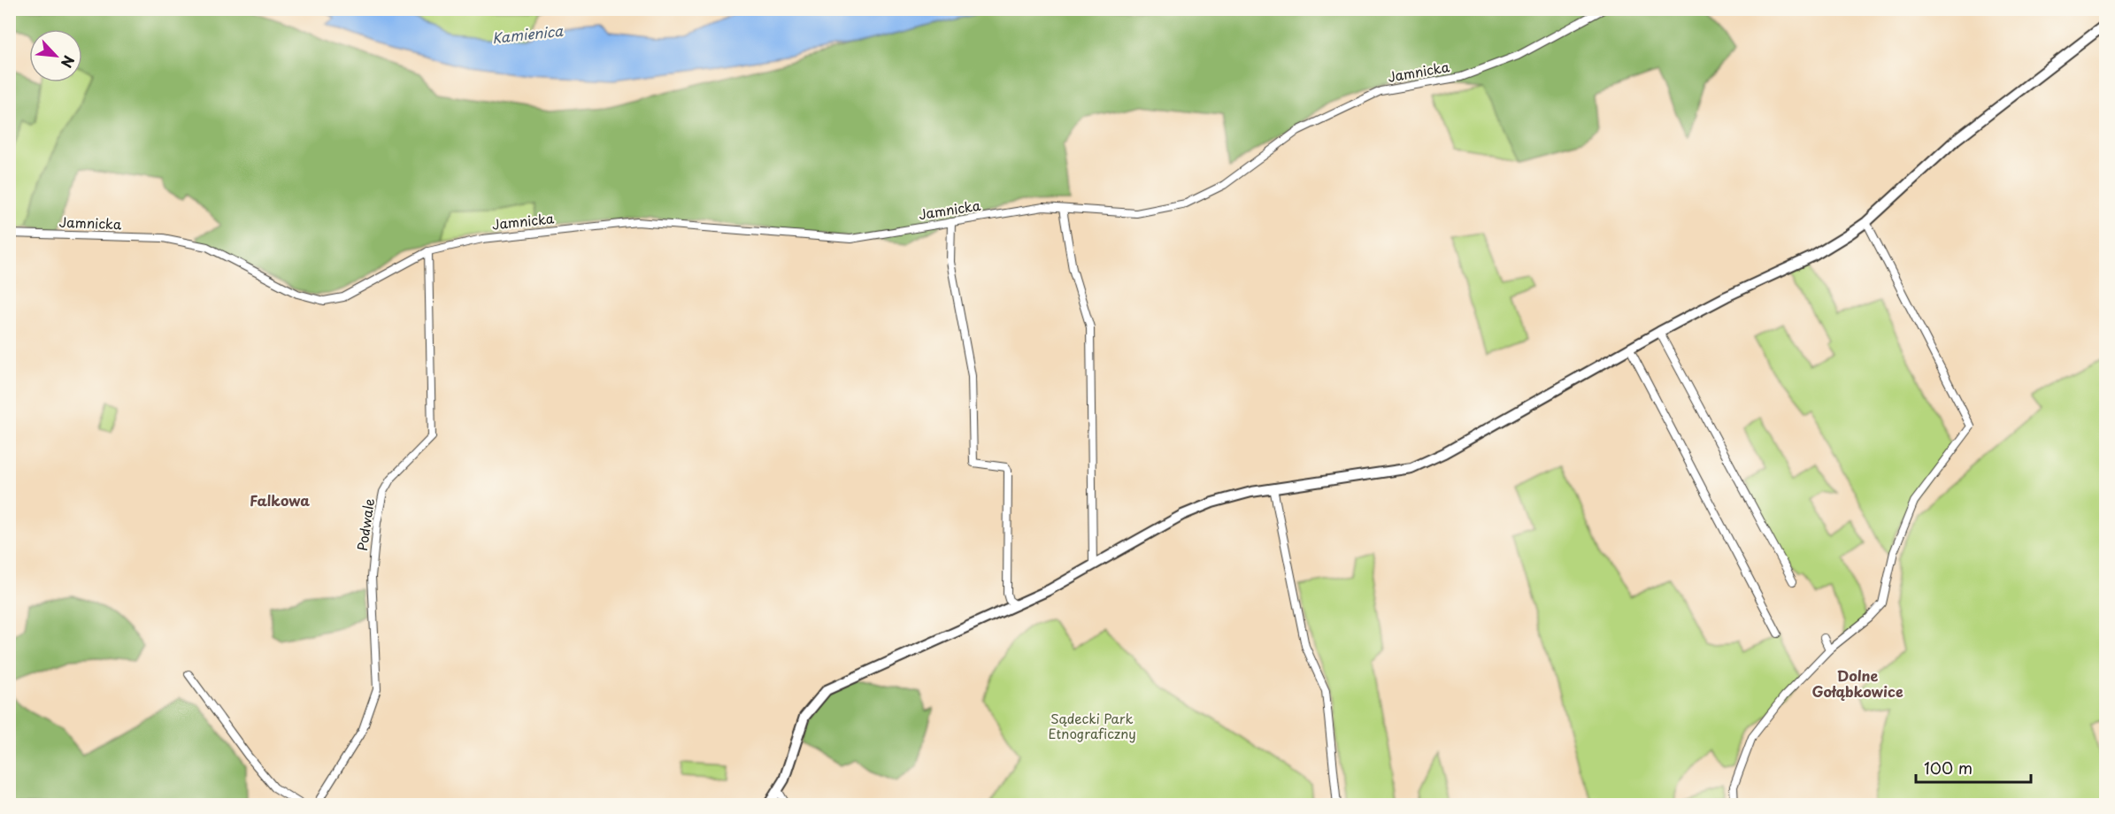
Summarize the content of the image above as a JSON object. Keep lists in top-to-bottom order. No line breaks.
{"streets":{"street":["Jamnicka","Podwale"]},"crossings":[["Jamnicka","Podwale"]],"districts":["Falkowa","Dolne Gołąbkowice"],"water":["Kamienica"],"parks":["Sądecki Park Etnograficzny"],"scale_bar":"100 m","north":"bottom right"}
